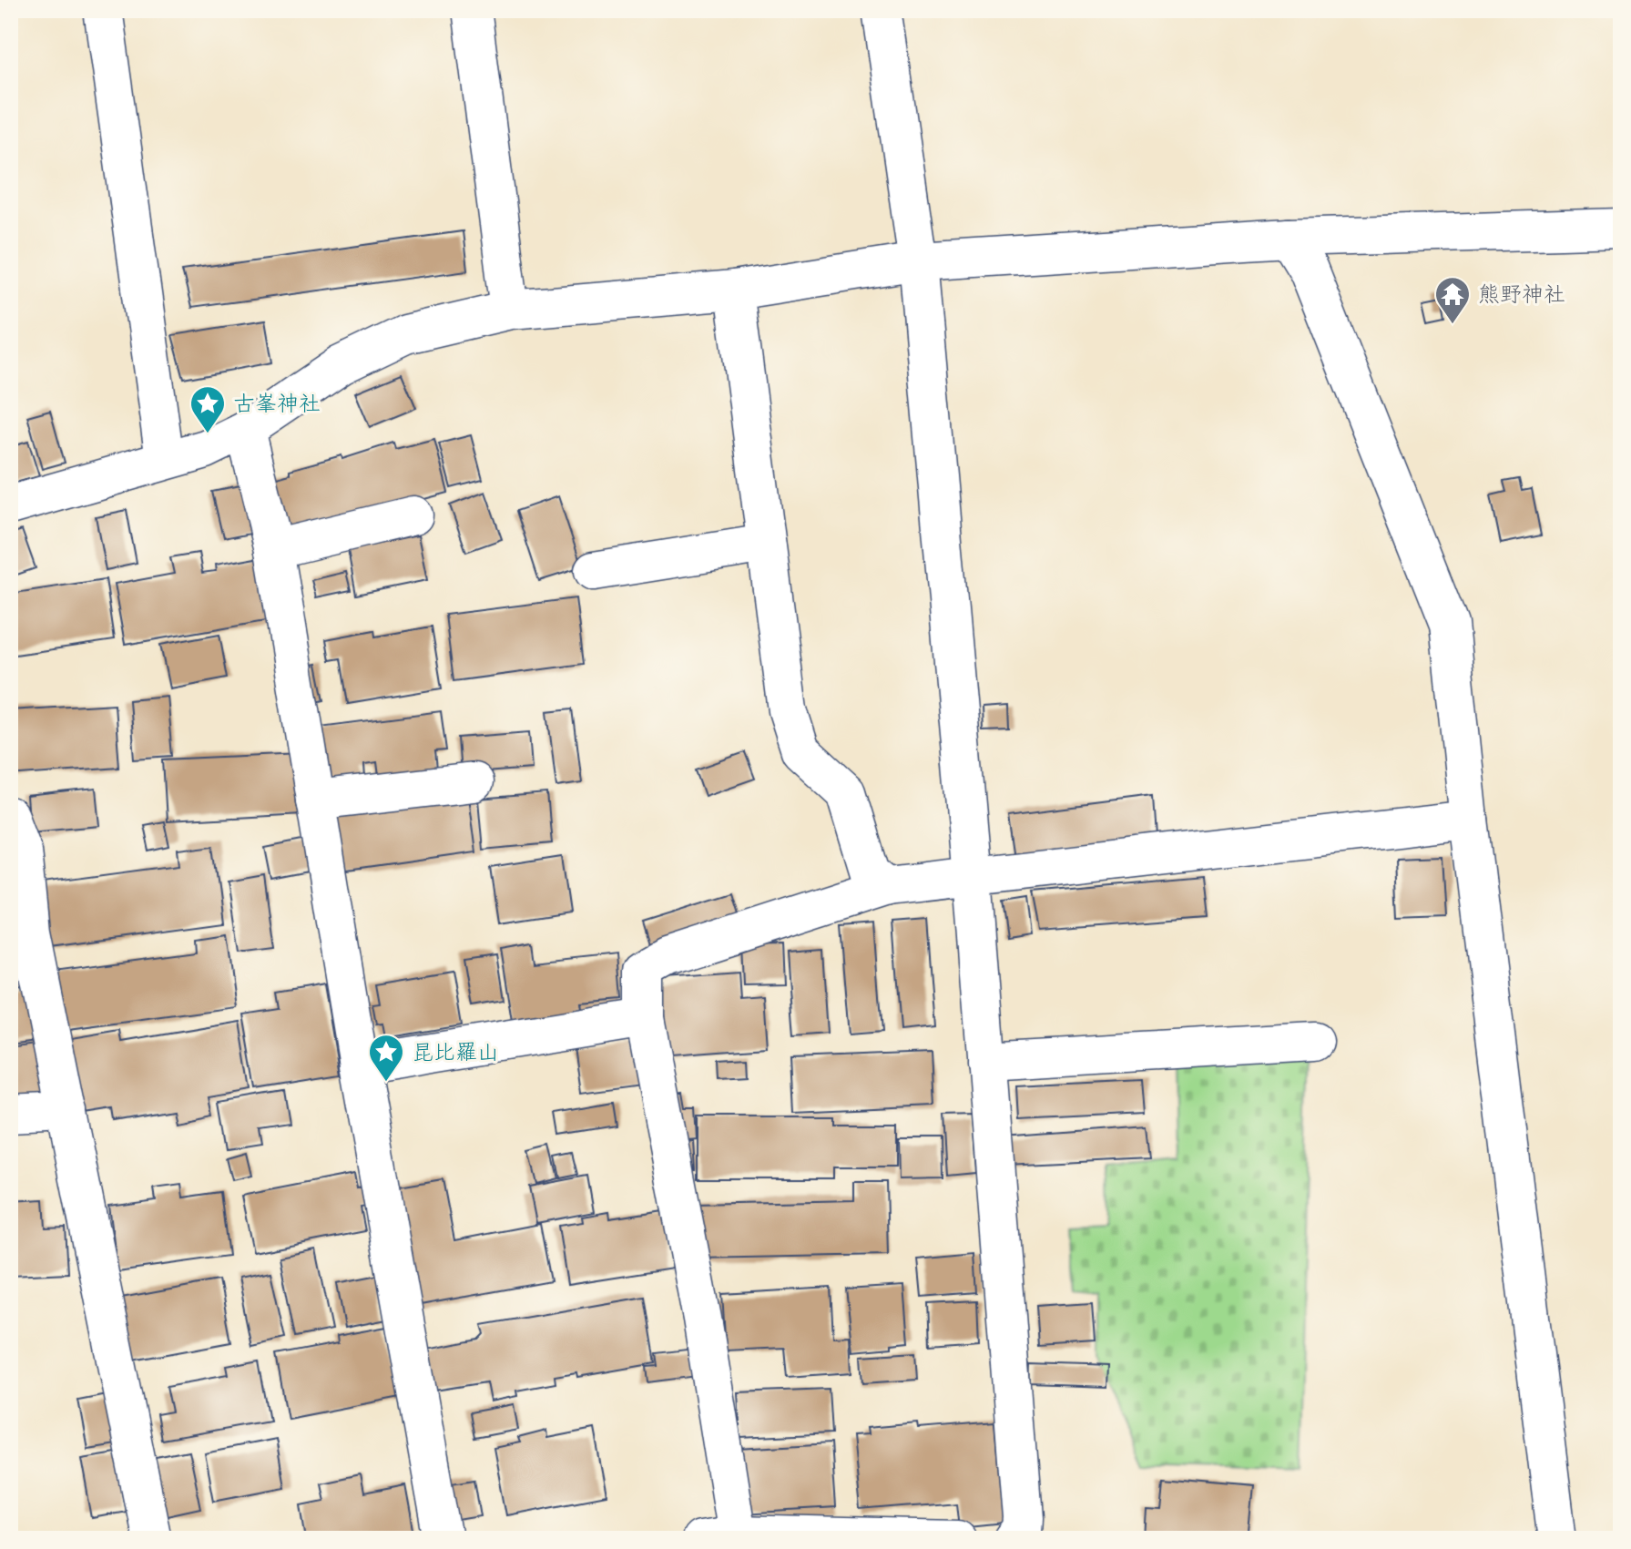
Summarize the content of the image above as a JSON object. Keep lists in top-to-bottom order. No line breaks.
{"places":{"temple":["熊野神社"],"place":["古峯神社","昆比羅山"]}}
